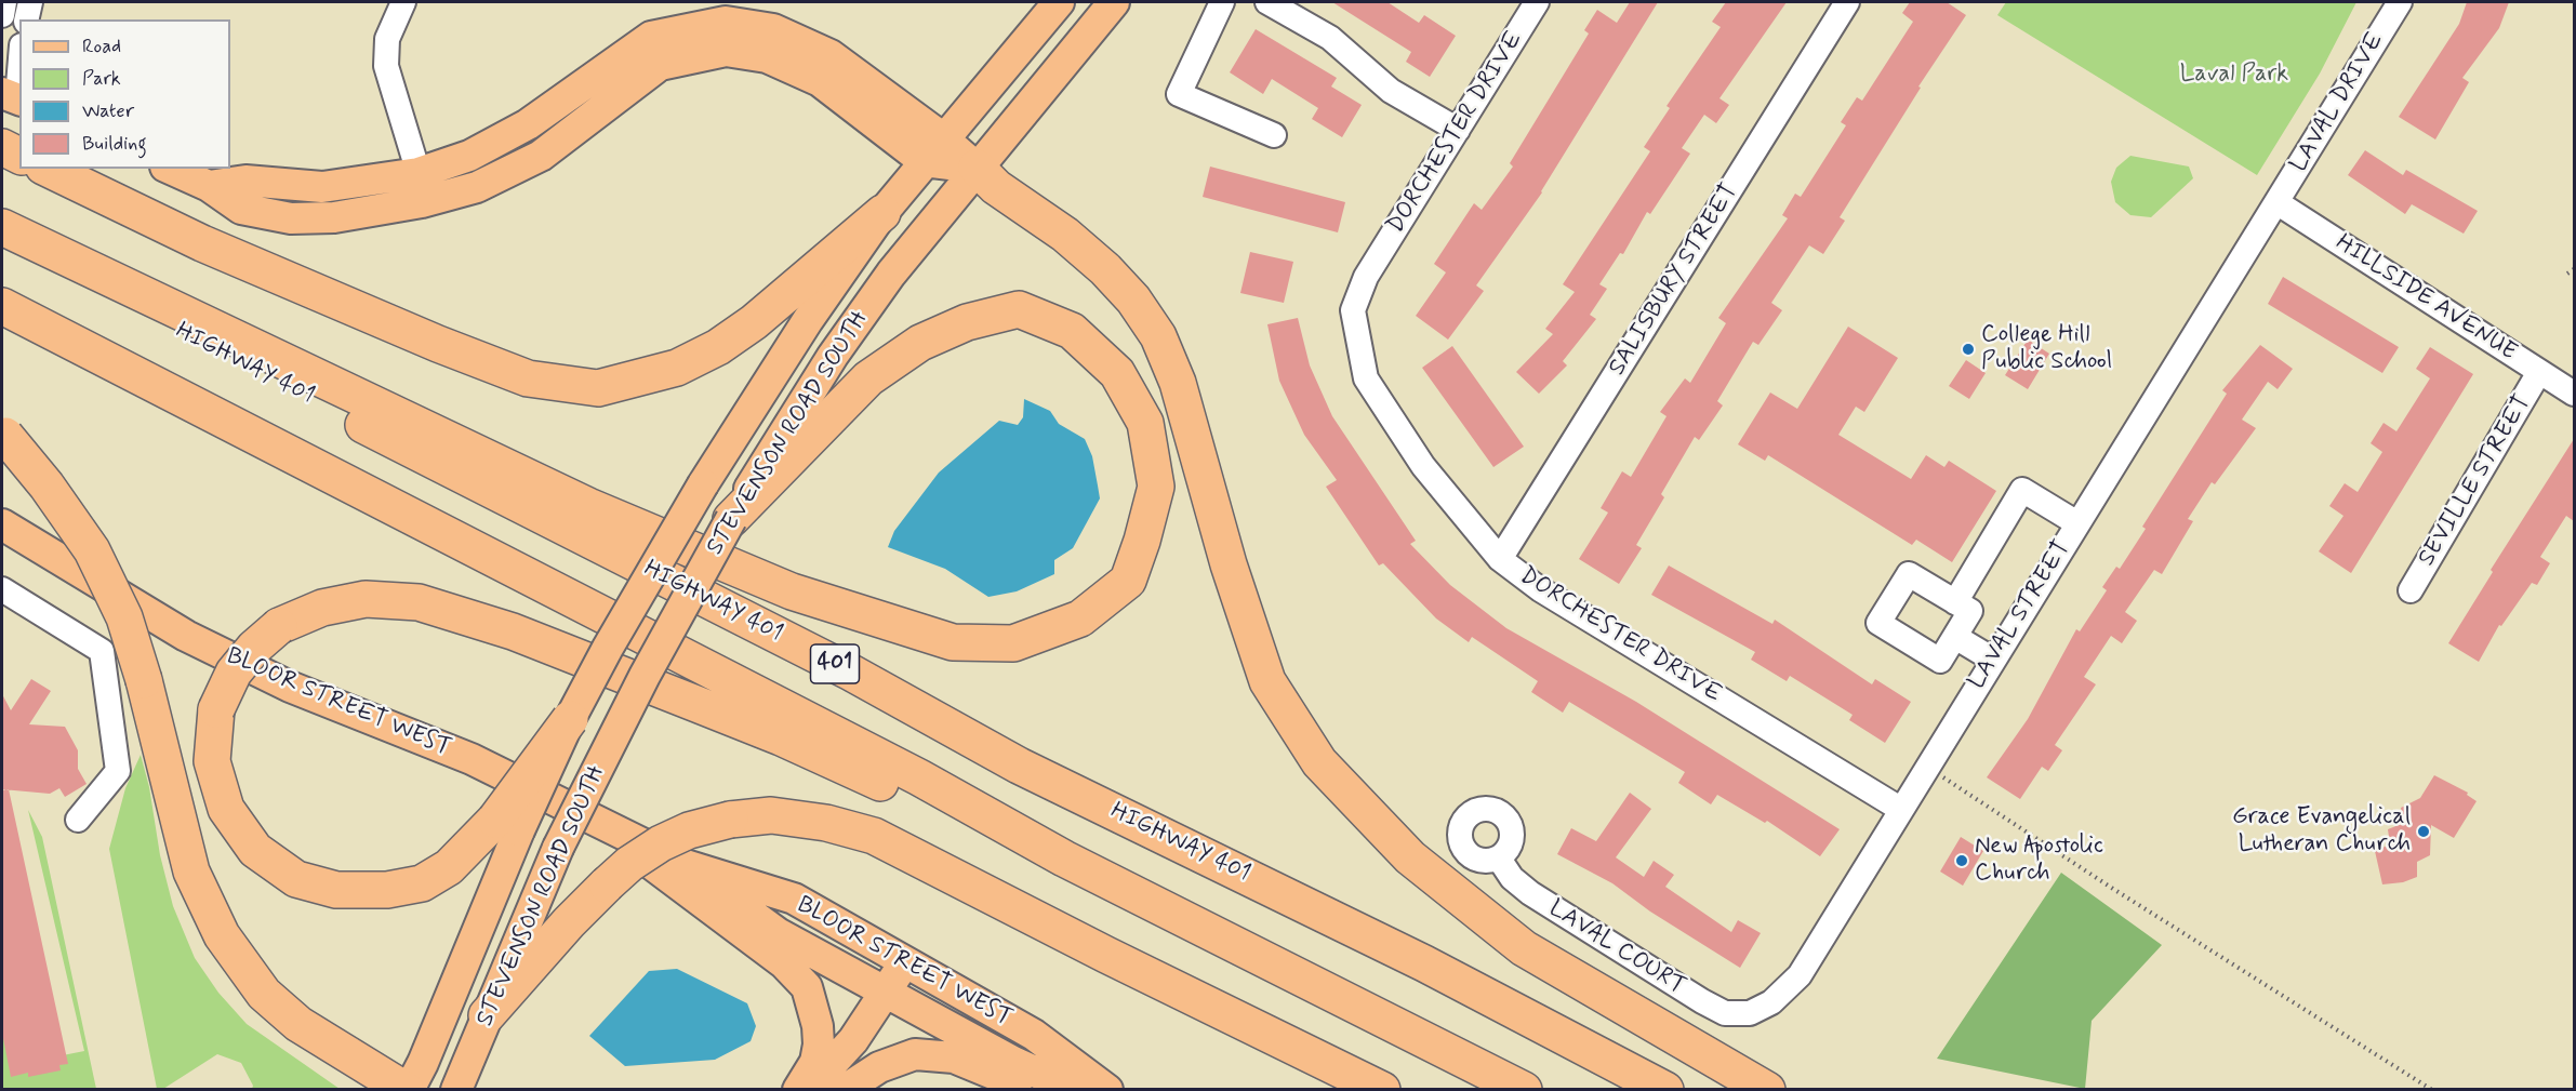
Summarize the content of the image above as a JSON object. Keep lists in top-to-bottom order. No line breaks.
{"streets":{"highway":["HIGHWAY 401","401"],"main road":["STEVENSON ROAD SOUTH","BLOOR STREET WEST"],"street":["LAVAL DRIVE","DORCHESTER DRIVE","SALISBURY STREET","HILLSIDE AVENUE","SEVILLE STREET","LAVAL STREET","LAVAL COURT"]},"crossings":[["LAVAL DRIVE","HILLSIDE AVENUE"],["LAVAL DRIVE","LAVAL STREET"],["DORCHESTER DRIVE","SALISBURY STREET"],["DORCHESTER DRIVE","LAVAL STREET"],["HILLSIDE AVENUE","SEVILLE STREET"],["HILLSIDE AVENUE","LAVAL STREET"],["LAVAL STREET","LAVAL COURT"]],"parks":["Laval Park"],"places":["College Hill Public School","Grace Evangelical Lutheran Church","New Apostolic Church"],"legend":["Road","Park","Water","Building"]}
